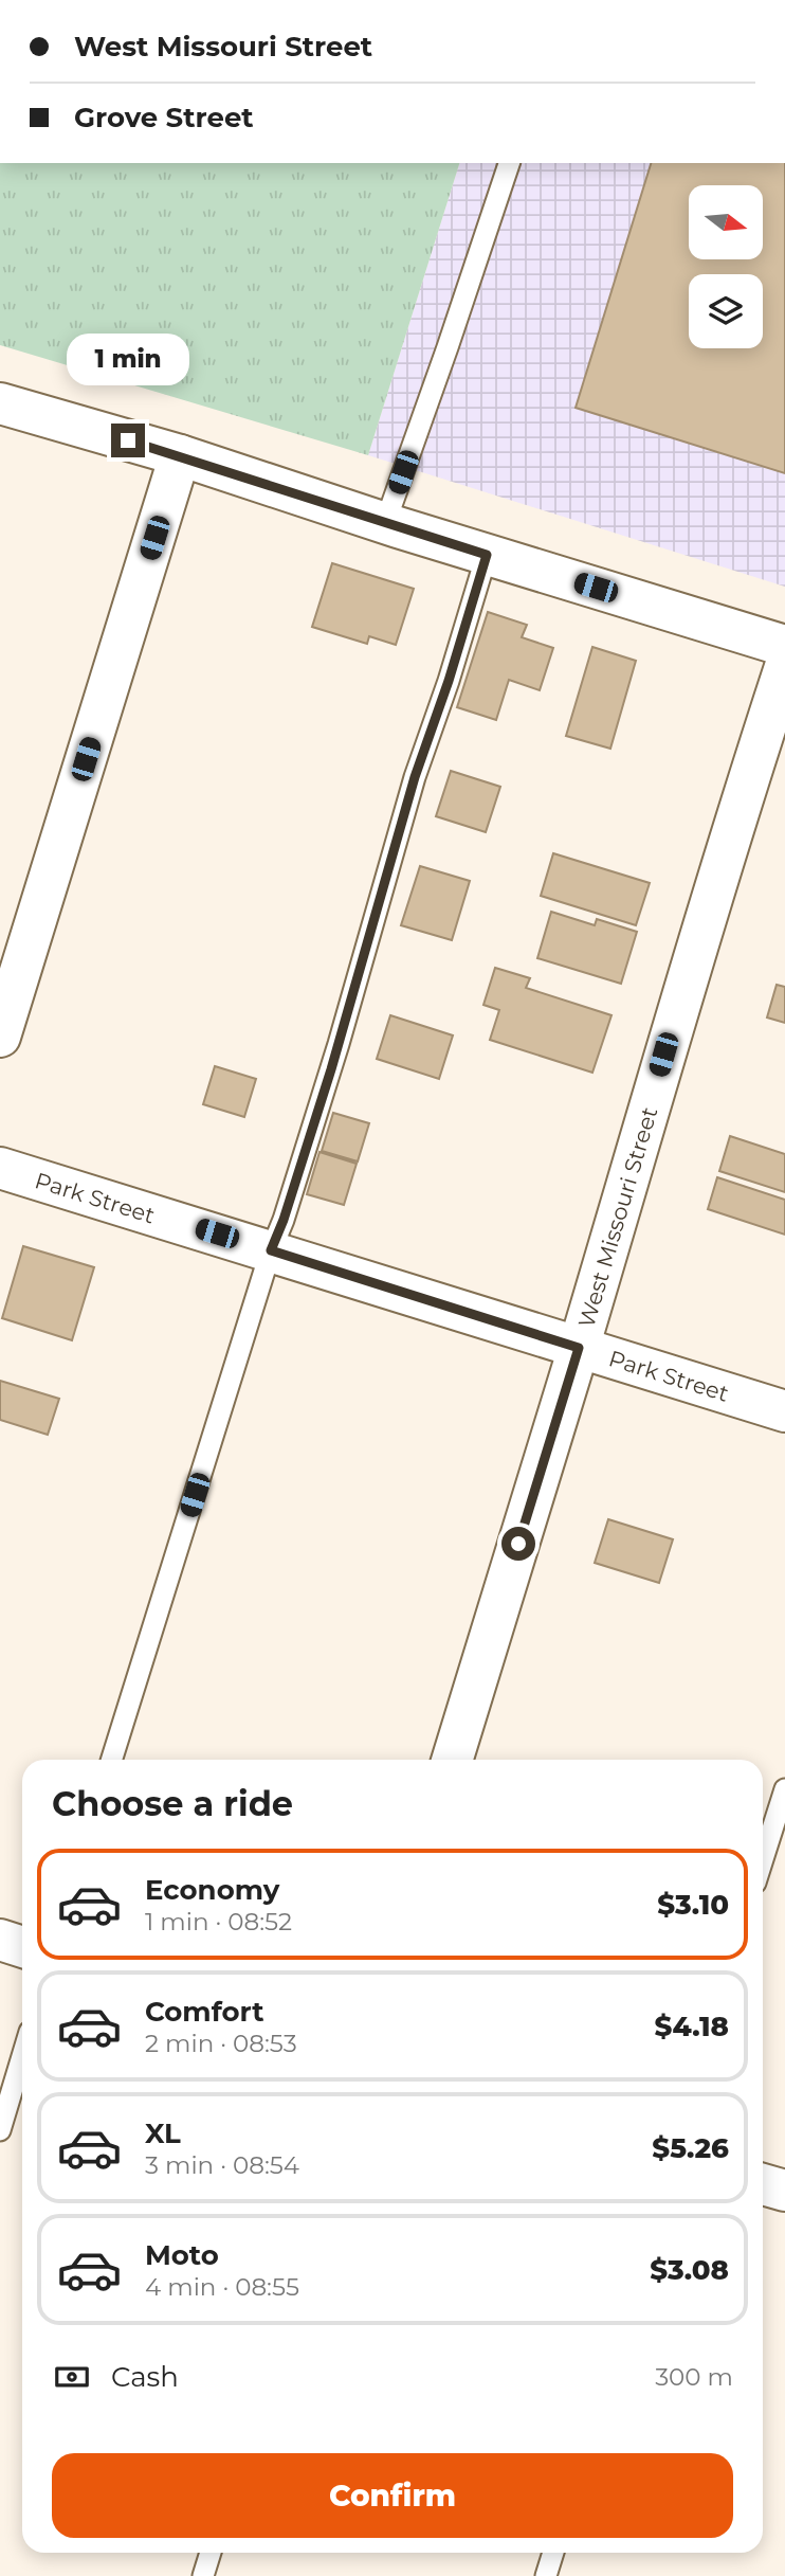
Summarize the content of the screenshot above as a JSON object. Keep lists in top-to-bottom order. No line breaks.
{"streets":{"street":["Park Street","West Missouri Street"]},"crossings":[["Park Street","West Missouri Street"]],"north":"right","page":{"banner":["West Missouri Street","Grove Street"],"bubble":"1 min","heading":"Choose a ride","list":[{"name":"Economy","note":"1 min · 08:52","value":"$3.10"},{"name":"Comfort","note":"2 min · 08:53","value":"$4.18"},{"name":"XL","note":"3 min · 08:54","value":"$5.26"},{"name":"Moto","note":"4 min · 08:55","value":"$3.08"}],"pay":["Cash","300 m"],"buttons":"Confirm"}}
